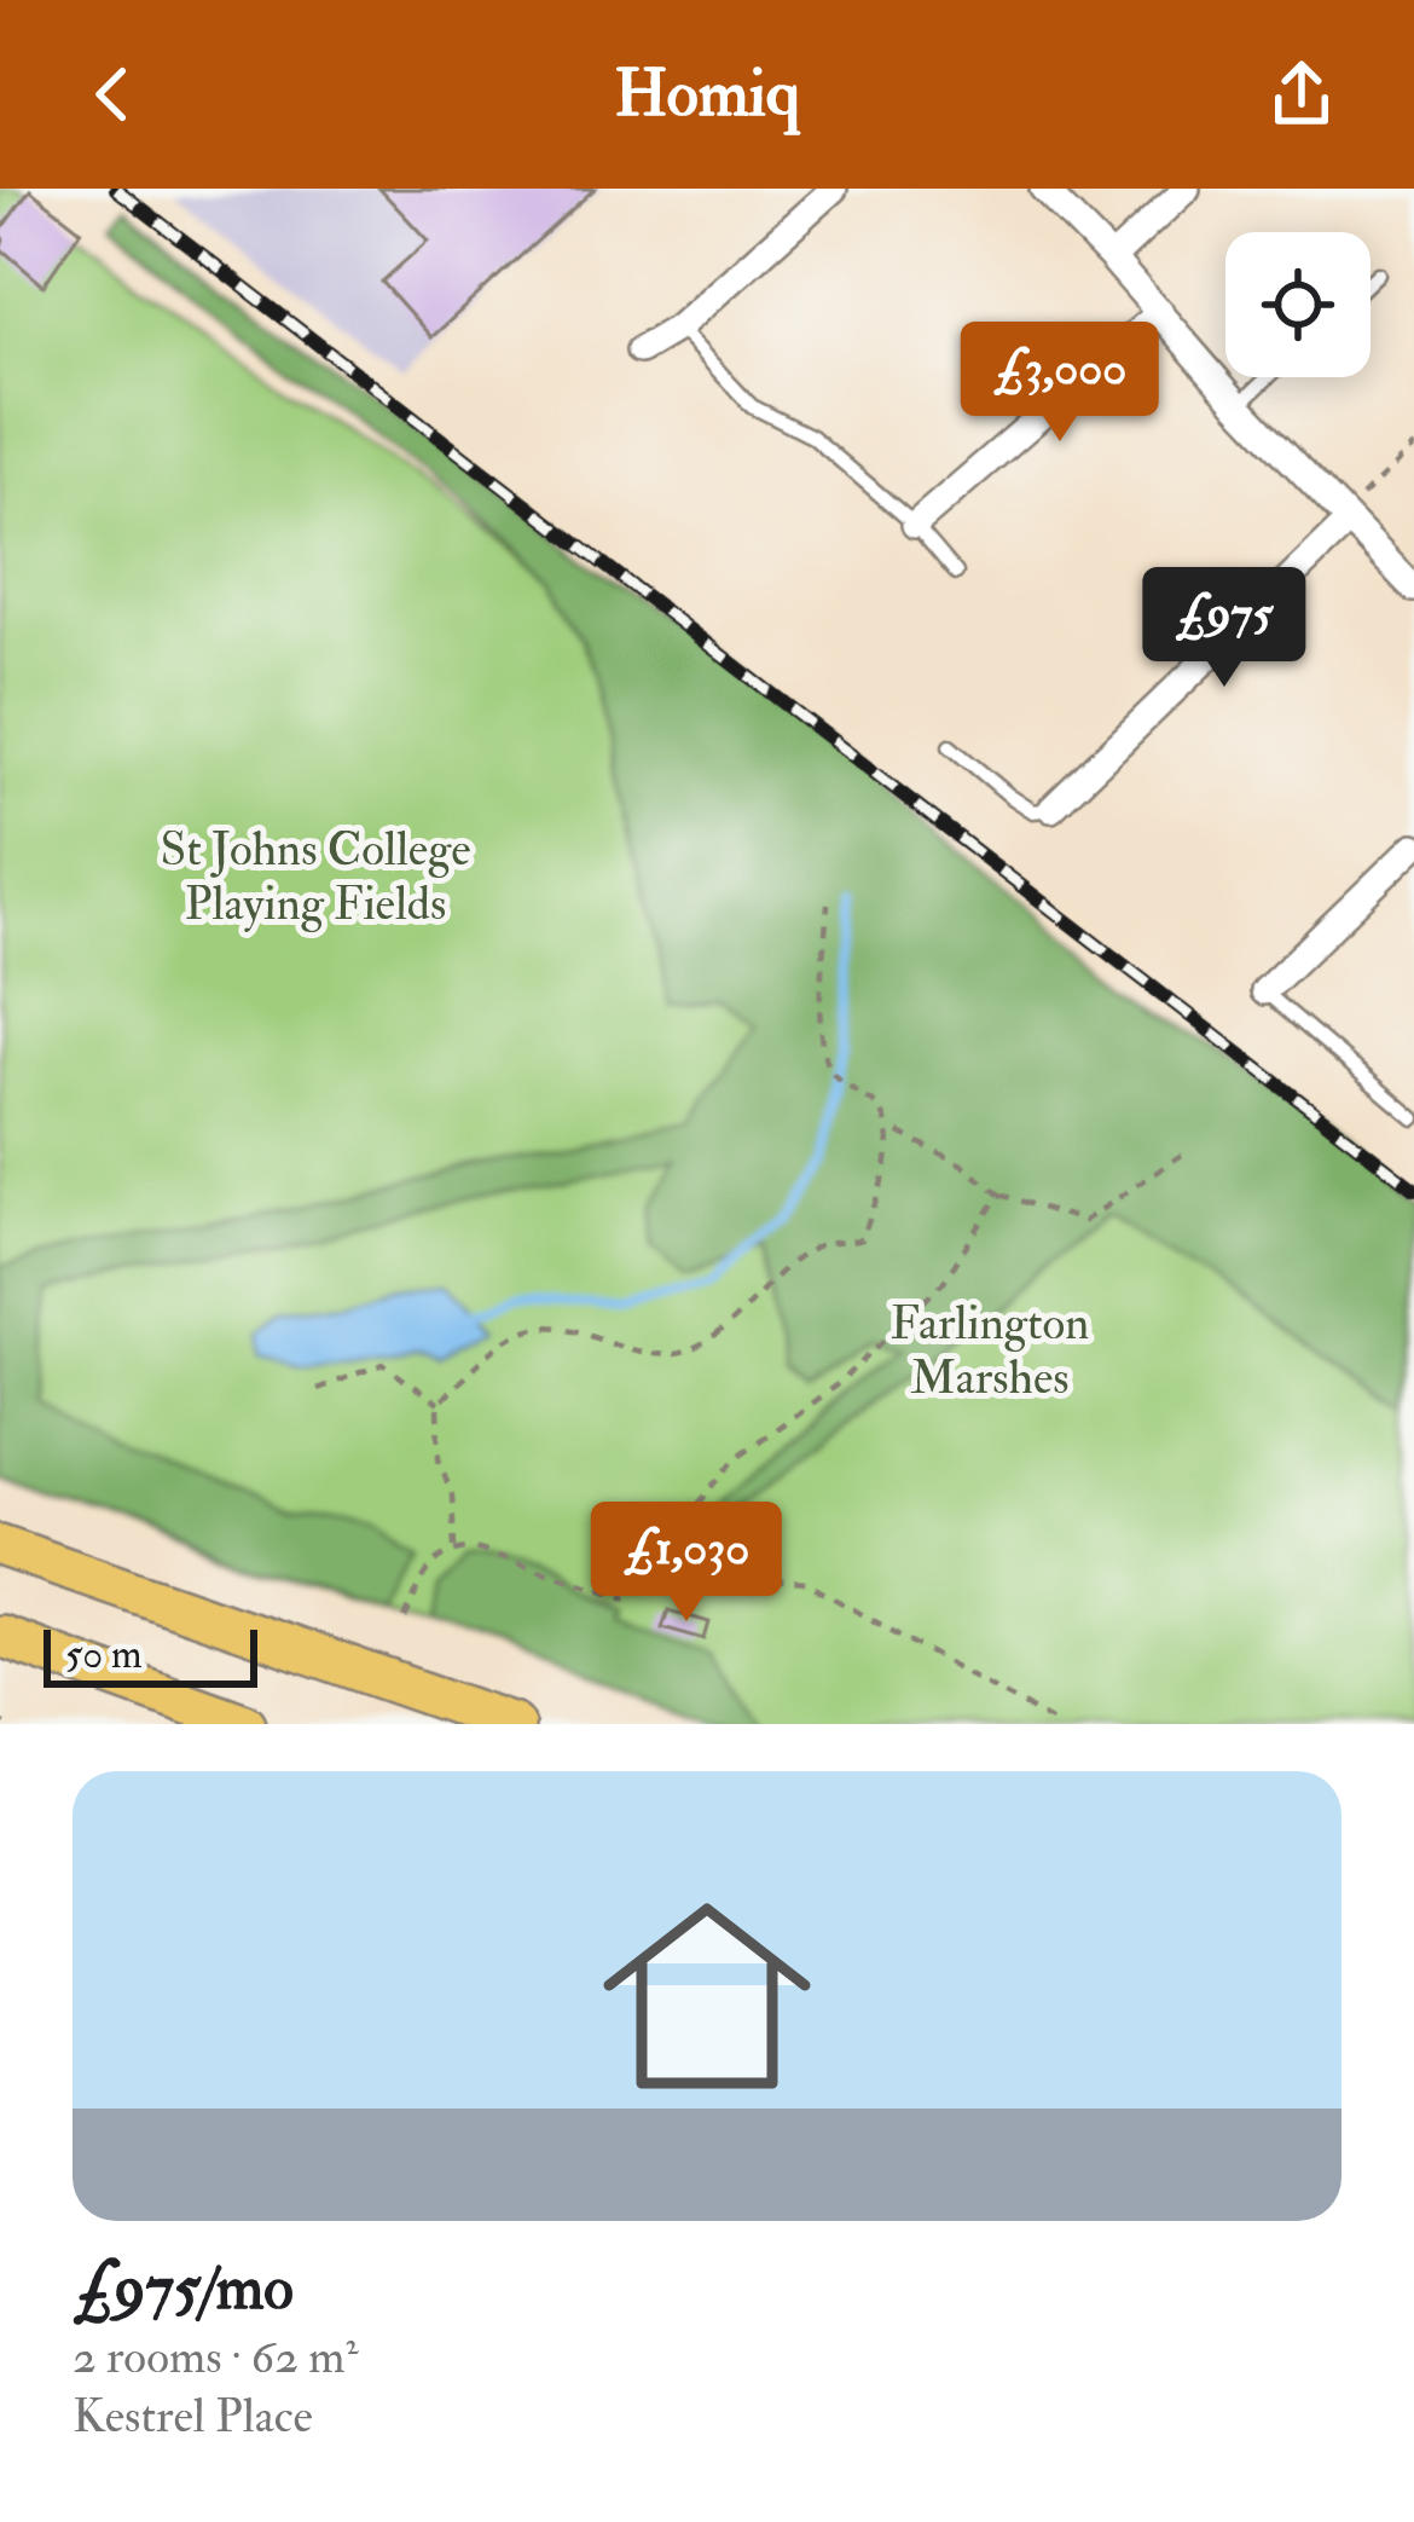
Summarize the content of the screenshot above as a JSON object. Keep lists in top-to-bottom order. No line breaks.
{"parks":["St Johns College Playing Fields","Farlington Marshes"],"scale_bar":"50 m","page":{"header":"Homiq","price":["£3,000","£975","£1,030"],"scale":"50 m","list":[{"name":"£975/mo","note":"2 rooms · 62 m² · Kestrel Place"}]}}
